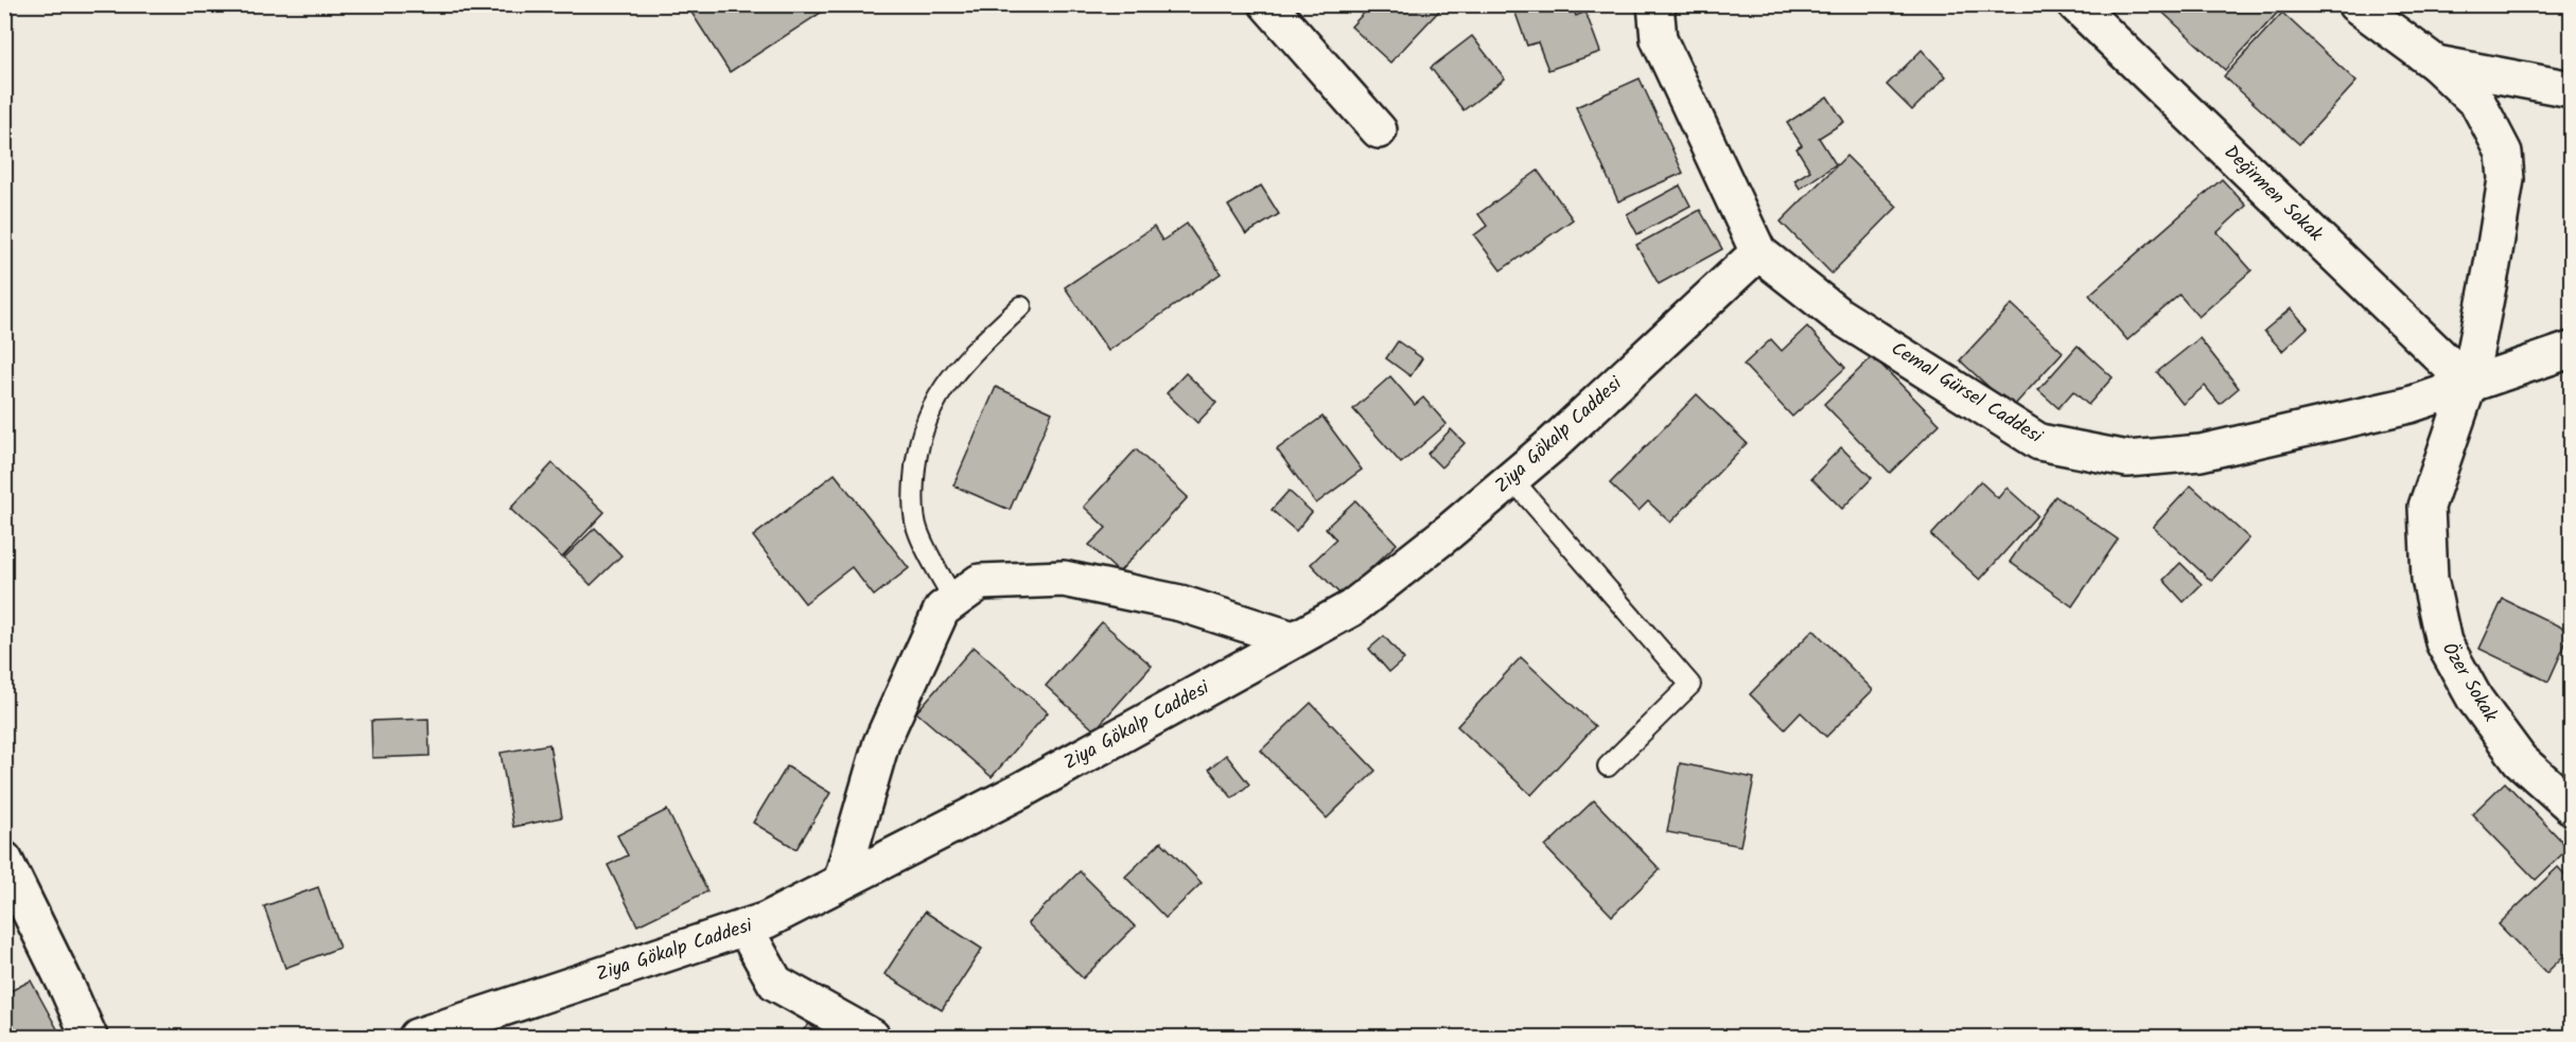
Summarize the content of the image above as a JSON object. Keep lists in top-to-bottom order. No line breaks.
{"streets":{"street":["Değirmen Sokak","Cemal Gürsel Caddesi","Ziya Gökalp Caddesi","Özer Sokak"]},"crossings":[["Değirmen Sokak","Cemal Gürsel Caddesi"],["Değirmen Sokak","Özer Sokak"],["Cemal Gürsel Caddesi","Ziya Gökalp Caddesi"],["Cemal Gürsel Caddesi","Özer Sokak"]]}
